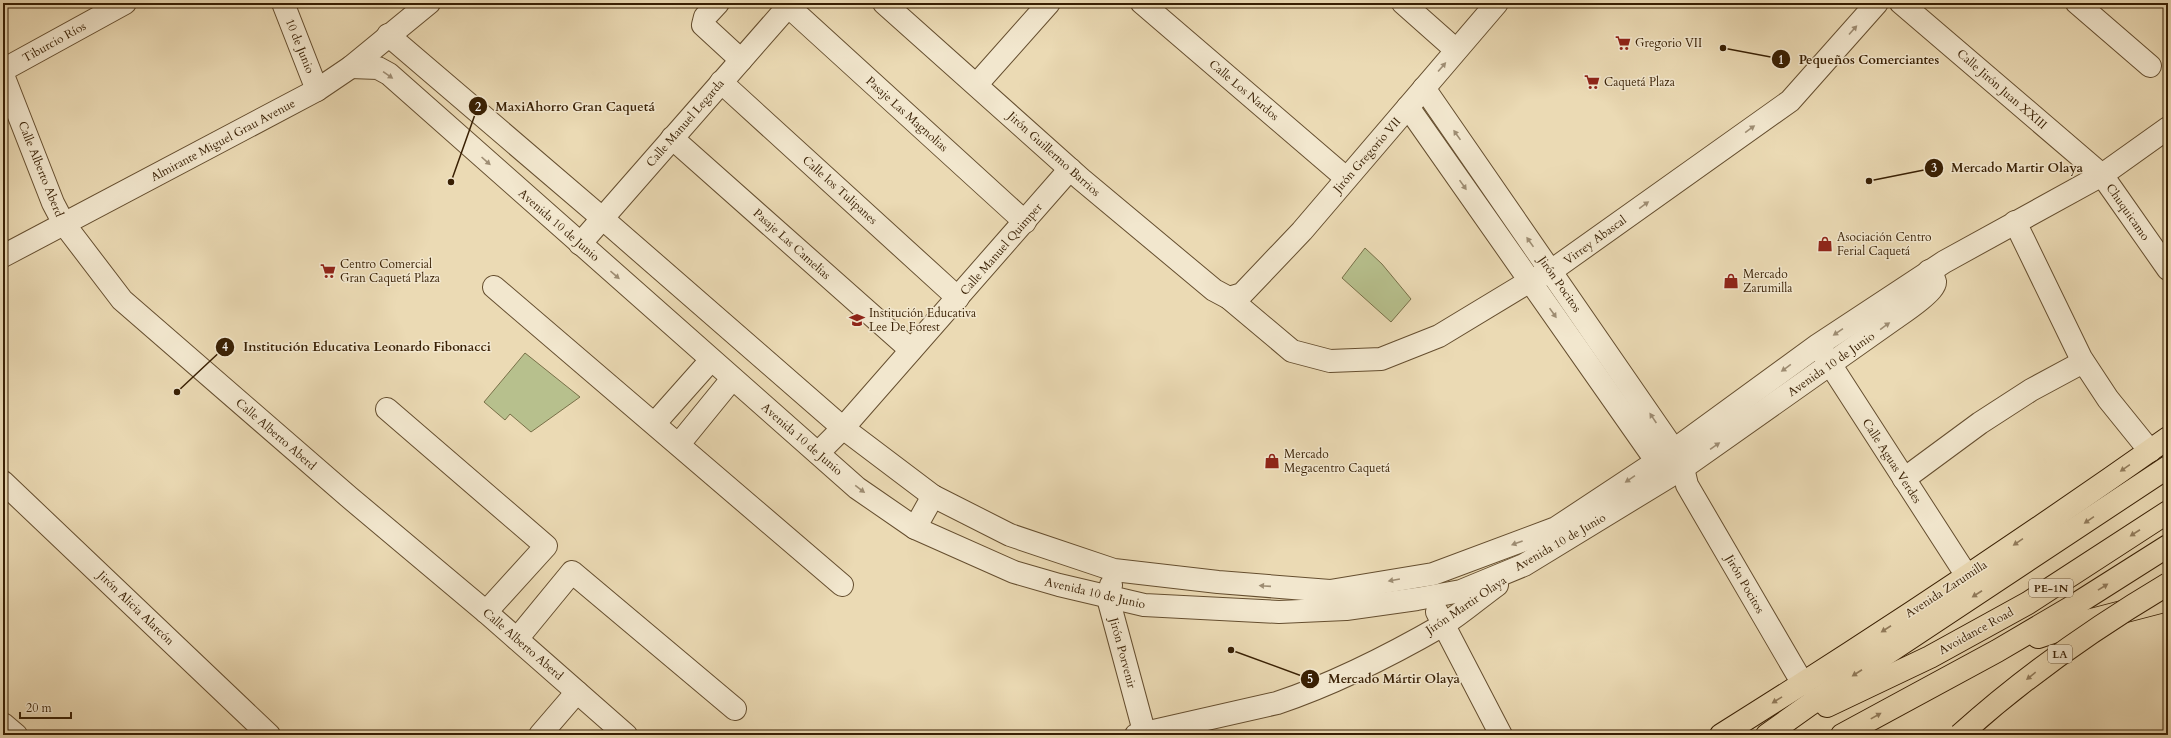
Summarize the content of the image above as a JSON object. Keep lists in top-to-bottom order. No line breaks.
{"streets":{"main road":["PE-1N","Avenida Zarumilla","Avoidance Road","LA"],"street":["Tiburcio Ríos","10 de Junio","Calle Jirón Juan XXIII","Calle Los Nardos","Pasaje Las Magnolias","Calle Manuel Legarda","Almirante Miguel Grau Avenue","Jirón Guillermo Barrios","Jirón Gregorio VII","Calle Alberto Aberd","Calle los Tulipanes","Chuquicamo","Avenida 10 de Junio","Virrey Abascal","Pasaje Las Camelias","Calle Manuel Quimper","Jirón Pocitos","Calle Aguas Verdes","Jirón Martir Olaya","Jirón Alicia Alarcón","Jirón Porvenir"]},"crossings":[["10 de Junio","Almirante Miguel Grau Avenue"],["Calle Jirón Juan XXIII","Chuquicamo"],["Calle Jirón Juan XXIII","Avenida 10 de Junio"],["Calle Los Nardos","Jirón Gregorio VII"],["Pasaje Las Magnolias","Calle Manuel Legarda"],["Pasaje Las Magnolias","Calle Manuel Quimper"],["Calle Manuel Legarda","Calle los Tulipanes"],["Calle Manuel Legarda","Avenida 10 de Junio"],["Calle Manuel Legarda","Pasaje Las Camelias"],["Almirante Miguel Grau Avenue","Calle Alberto Aberd"],["Almirante Miguel Grau Avenue","Avenida 10 de Junio"],["Jirón Guillermo Barrios","Jirón Gregorio VII"],["Jirón Guillermo Barrios","Virrey Abascal"],["Jirón Guillermo Barrios","Calle Manuel Quimper"],["Jirón Gregorio VII","Virrey Abascal"],["Jirón Gregorio VII","Jirón Pocitos"],["Calle los Tulipanes","Calle Manuel Quimper"],["Chuquicamo","Avenida 10 de Junio"],["Avenida 10 de Junio","Calle Manuel Quimper"],["Avenida 10 de Junio","Jirón Pocitos"],["Avenida 10 de Junio","Calle Aguas Verdes"],["Avenida 10 de Junio","Jirón Martir Olaya"],["Avenida 10 de Junio","Jirón Porvenir"],["Virrey Abascal","Jirón Pocitos"],["Pasaje Las Camelias","Calle Manuel Quimper"],["Jirón Pocitos","Avenida Zarumilla"],["Calle Aguas Verdes","Avenida Zarumilla"],["Jirón Martir Olaya","Jirón Porvenir"]],"one_way":["Virrey Abascal"],"places":{"supermarket":["Gregorio VII","Caquetá Plaza","Centro Comercial Gran Caquetá Plaza"],"other":["Pequeños Comerciantes","Mercado Martir Olaya","MaxiAhorro Gran Caquetá","Institución Educativa Leonardo Fibonacci","Mercado Mártir Olaya"],"shop":["Asociación Centro Ferial Caquetá","Mercado Zarumilla","Mercado Megacentro Caquetá"],"school or university":["Institución Educativa Lee De Forest"]},"scale_bar":"20 m"}
